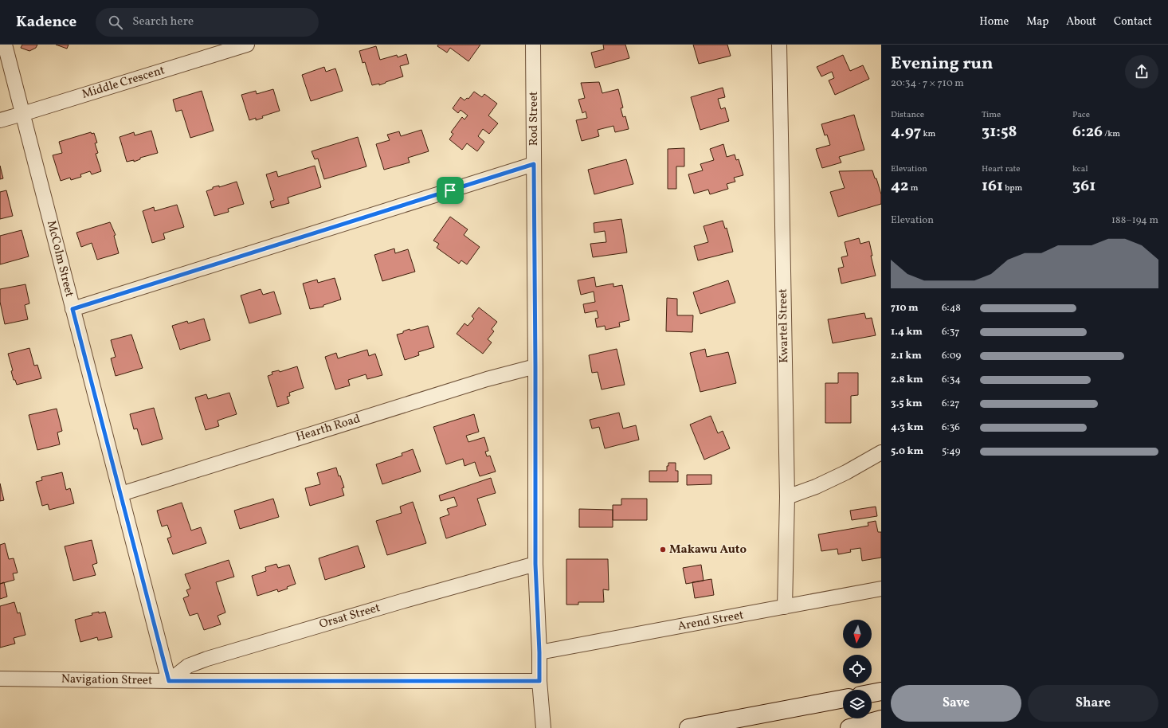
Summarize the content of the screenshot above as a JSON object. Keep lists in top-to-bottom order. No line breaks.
{"streets":{"street":["Middle Crescent","Rod Street","McColm Street","Kwartel Street","Hearth Road","Orsat Street","Arend Street","Navigation Street"]},"crossings":[["Middle Crescent","McColm Street"],["Rod Street","Hearth Road"],["Rod Street","Orsat Street"],["Rod Street","Arend Street"],["Rod Street","Navigation Street"],["McColm Street","Hearth Road"],["McColm Street","Orsat Street"],["McColm Street","Navigation Street"],["Kwartel Street","Arend Street"],["Orsat Street","Navigation Street"]],"places":["Makawu Auto"],"north":"bottom","page":{"header":"Kadence","search":"Search here","nav":["Home","Map","About","Contact"],"heading":["Evening run","20:34 · 7 × 710 m"],"stats":[["Distance","4.97 km"],["Time","31:58"],["Pace","6:26 /km"],["Elevation","42 m"],["Heart rate","161 bpm"],["kcal","361"]],"chart":["Elevation","188–194 m"],"list":[{"name":"710 m","note":"6:48"},{"name":"1.4 km","note":"6:37"},{"name":"2.1 km","note":"6:09"},{"name":"2.8 km","note":"6:34"},{"name":"3.5 km","note":"6:27"},{"name":"4.3 km","note":"6:36"},{"name":"5.0 km","note":"5:49"}],"buttons":["Save","Share"]}}
